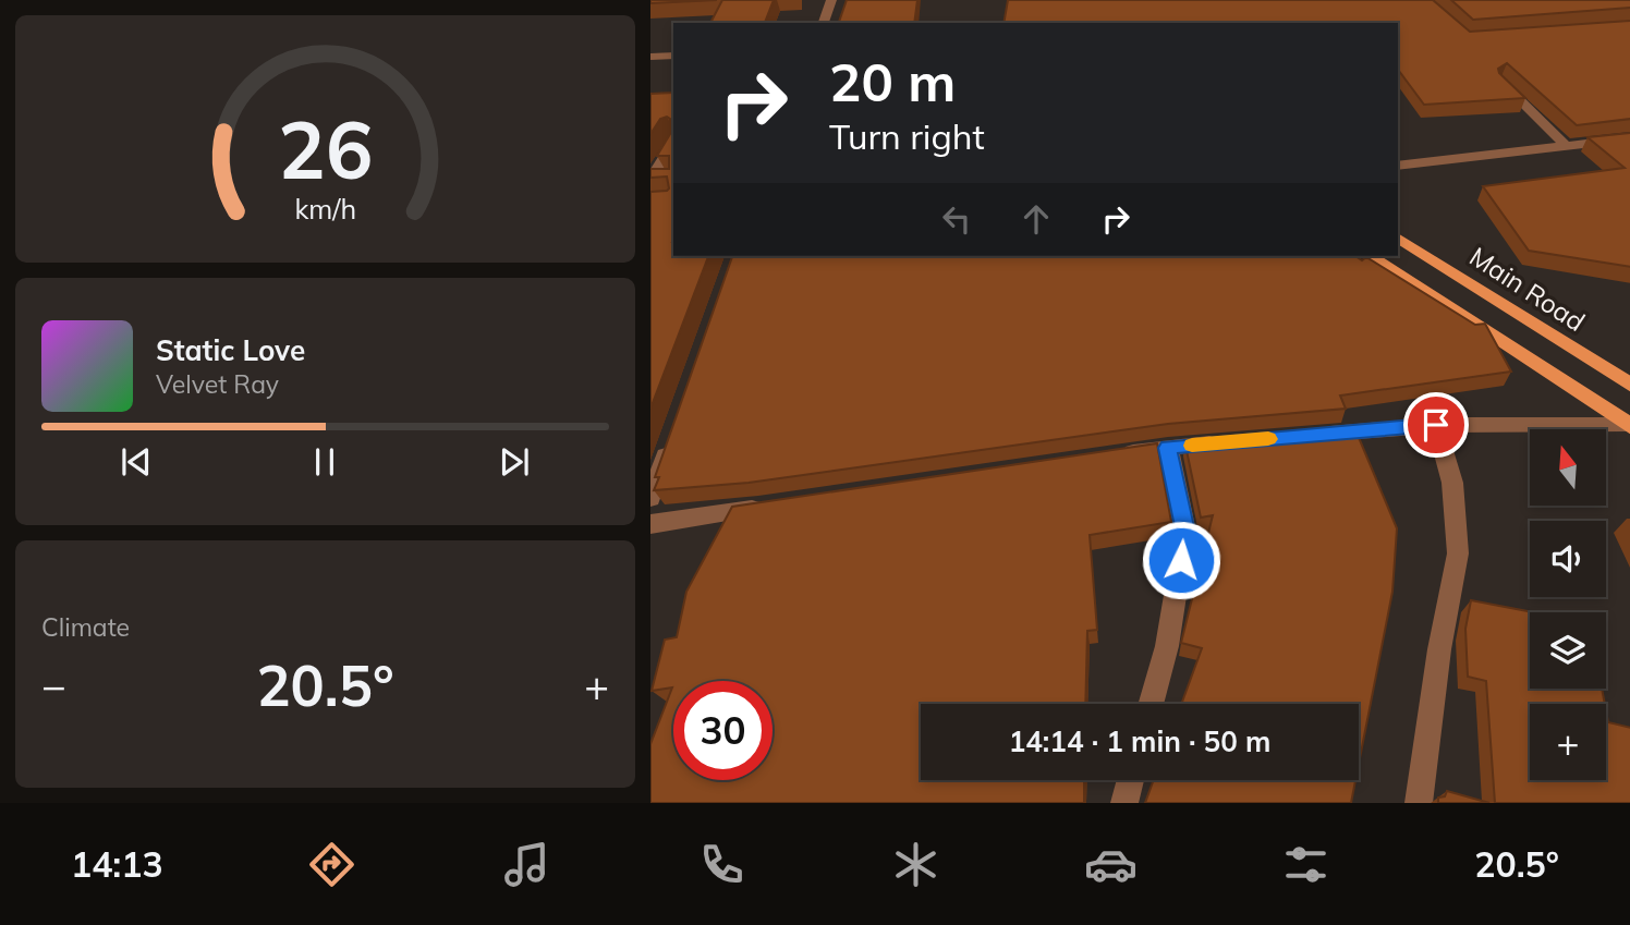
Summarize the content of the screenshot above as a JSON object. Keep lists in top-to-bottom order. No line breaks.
{"streets":{"main road":["Main Road"]},"north":"top","page":{"turn":["20 m","Turn right"],"song":["Static Love","Velvet Ray"],"map_buttons":"+","tile":"Climate","heat":["−","20.5°","+"],"limit":"30","trip":"14:14 · 1 min · 50 m","tabs":["14:13","20.5°"],"gauge":["26","km/h"]}}
